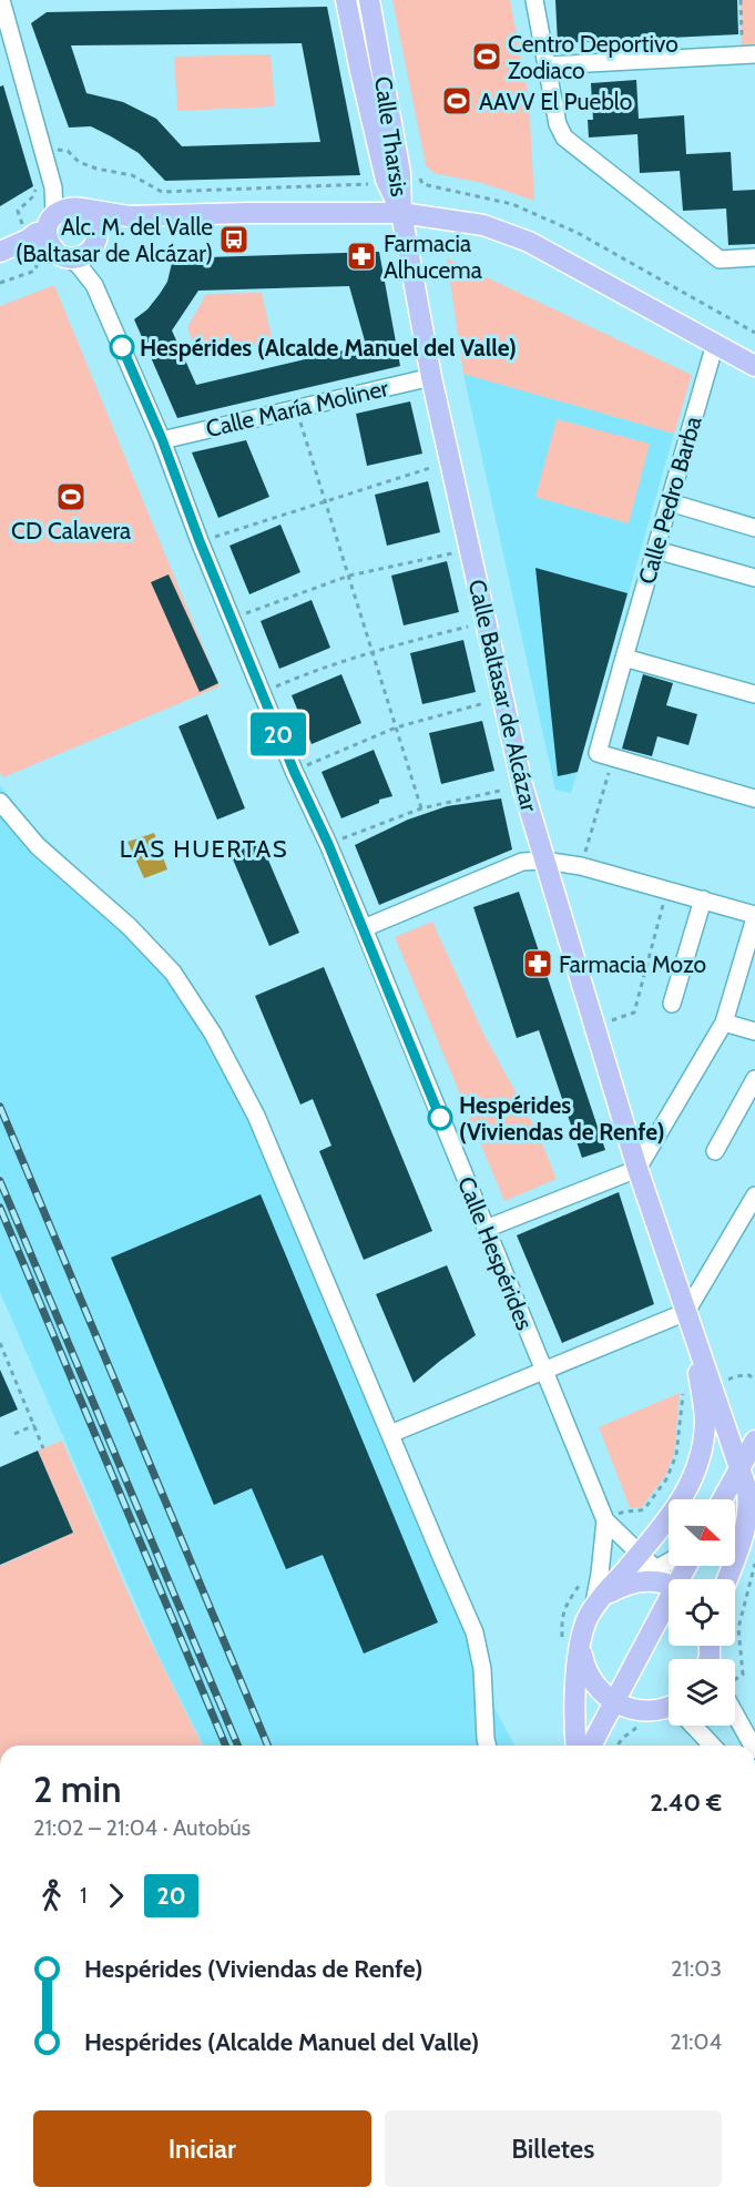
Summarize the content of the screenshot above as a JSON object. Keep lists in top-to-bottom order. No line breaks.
{"streets":{"main road":["Calle Tharsis","Calle Baltasar de Alcázar"],"street":["Calle María Moliner","Calle Pedro Barba","Calle Hespérides"]},"crossings":[["Calle Tharsis","Calle Baltasar de Alcázar"],["Calle María Moliner","Calle Baltasar de Alcázar"],["Calle María Moliner","Calle Hespérides"]],"districts":["LAS HUERTAS"],"places":{"sports":["Centro Deportivo Zodiaco","AAVV El Pueblo","CD Calavera"],"bus stop":["Alc. M. del Valle (Baltasar de Alcázar)"],"pharmacy":["Farmacia Alhucema","Farmacia Mozo"],"other":["Hespérides (Alcalde Manuel del Valle)","Hespérides (Viviendas de Renfe)"]},"lines":["bus line 20"],"north":"right","page":{"on_map":"20","heading":["2 min","21:02 – 21:04 · Autobús","2.40 €"],"legs":["1","20"],"list":[{"name":"Hespérides (Viviendas de Renfe)","value":"21:03"},{"name":"Hespérides (Alcalde Manuel del Valle)","value":"21:04"}],"buttons":["Iniciar","Billetes"]}}
